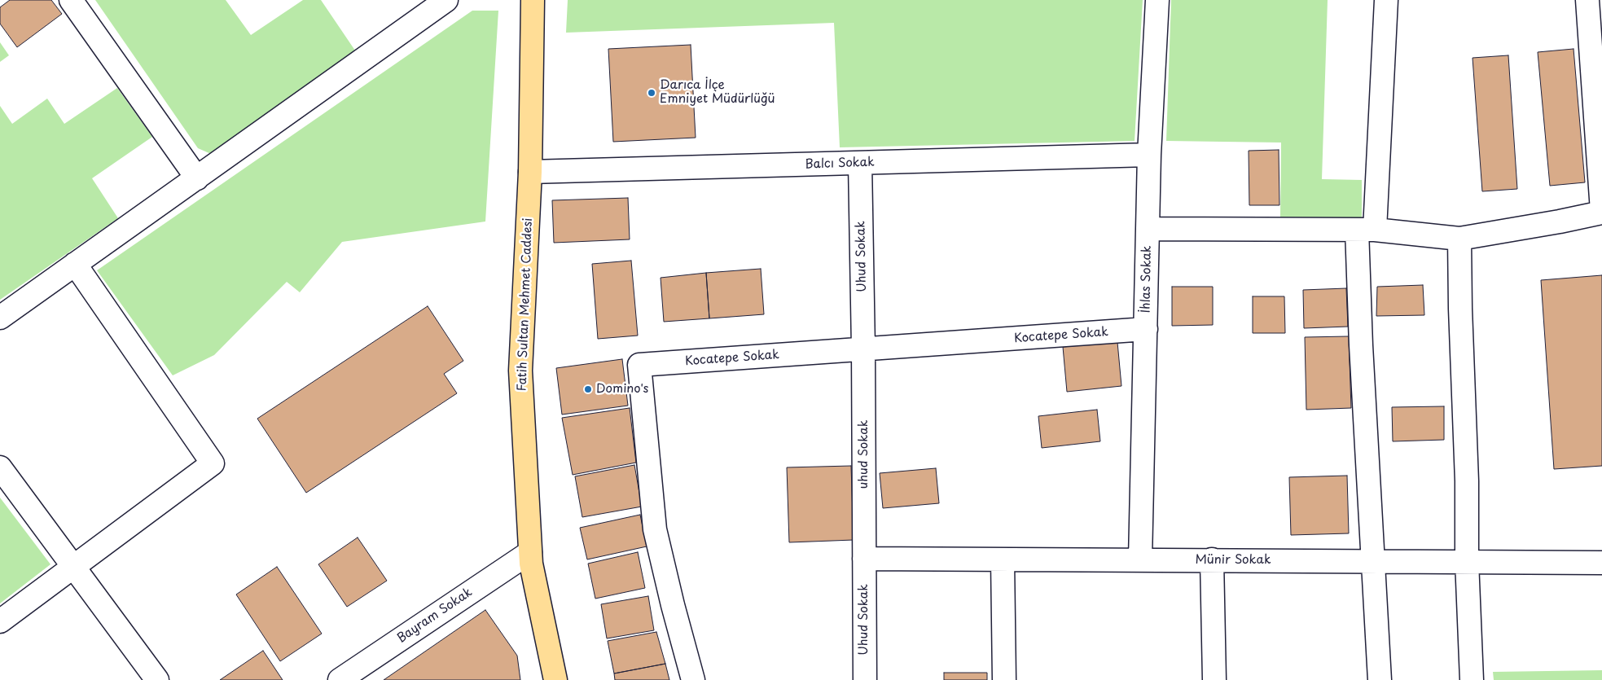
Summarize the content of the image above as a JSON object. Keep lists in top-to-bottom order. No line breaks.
{"streets":{"main road":["Fatih Sultan Mehmet Caddesi"],"street":["Balcı Sokak","Uhud Sokak","İhlas Sokak","Kocatepe Sokak","uhud Sokak","Münir Sokak","Bayram Sokak"]},"crossings":[["Balcı Sokak","Uhud Sokak"],["Balcı Sokak","İhlas Sokak"],["Balcı Sokak","Fatih Sultan Mehmet Caddesi"],["Uhud Sokak","Kocatepe Sokak"],["Uhud Sokak","uhud Sokak"],["Uhud Sokak","Münir Sokak"],["İhlas Sokak","Kocatepe Sokak"],["İhlas Sokak","Münir Sokak"],["Fatih Sultan Mehmet Caddesi","Bayram Sokak"],["Kocatepe Sokak","uhud Sokak"],["uhud Sokak","Münir Sokak"]],"places":["Darıca İlçe Emniyet Müdürlüğü","Domino's"]}
